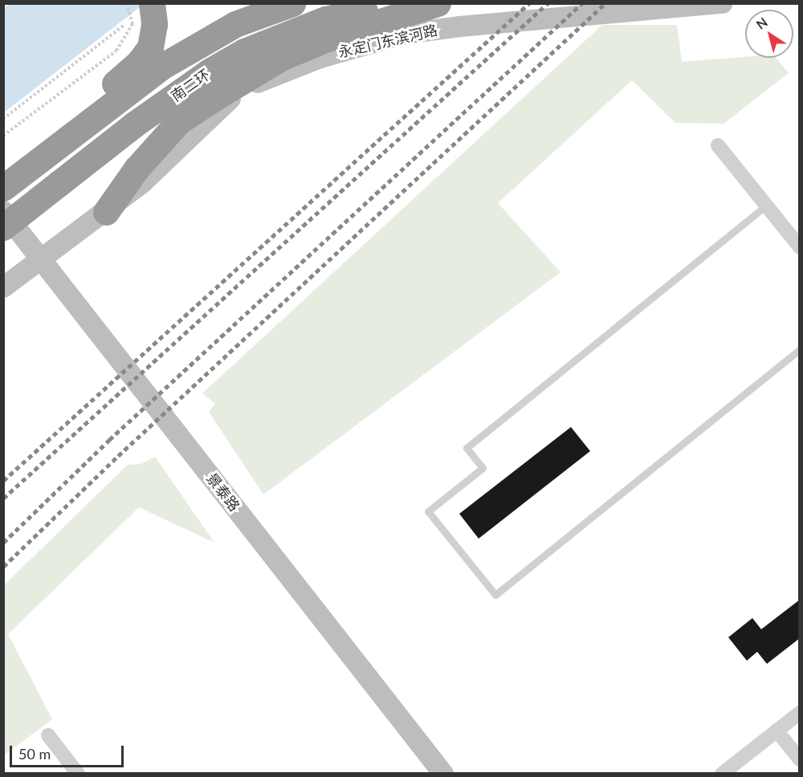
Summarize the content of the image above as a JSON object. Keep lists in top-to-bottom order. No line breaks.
{"streets":{"highway":["南二环"],"street":["永定门东滨河路","景泰路"]},"crossings":[["永定门东滨河路","景泰路"]],"scale_bar":"50 m","north":"top left"}
